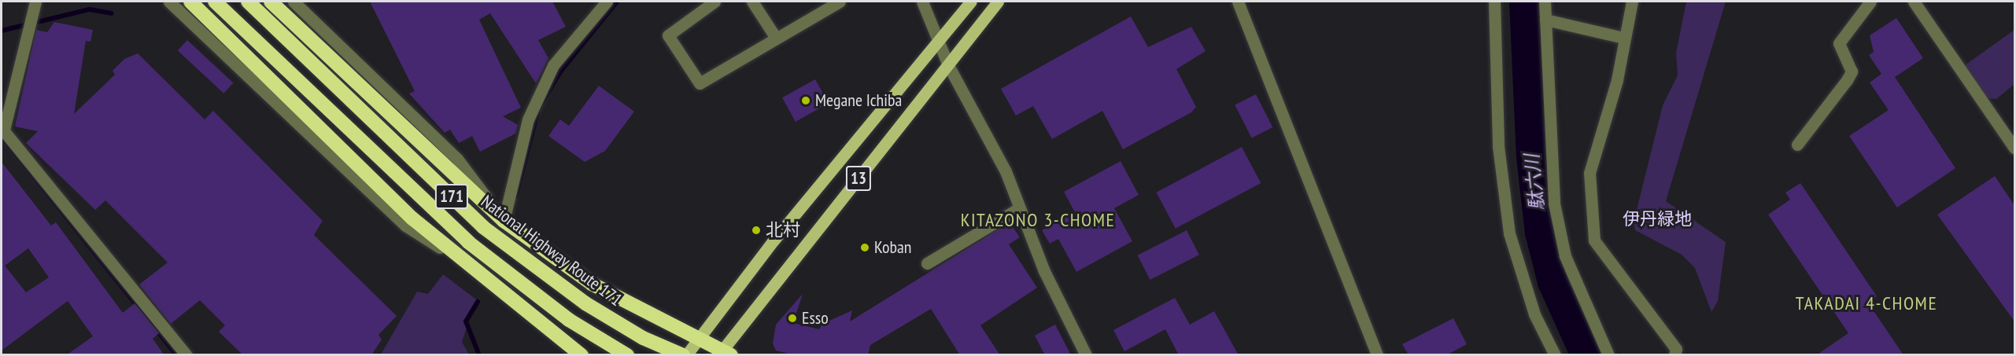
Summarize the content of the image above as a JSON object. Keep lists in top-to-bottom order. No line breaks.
{"streets":{"highway":["171","National Highway Route 171"],"main road":["13"]},"crossings":[["13","171"],["13","National Highway Route 171"]],"districts":["KITAZONO 3-CHOME","TAKADAI 4-CHOME"],"water":["駄六川"],"parks":["伊丹緑地"],"places":["Megane Ichiba","北村","Koban","Esso"]}
